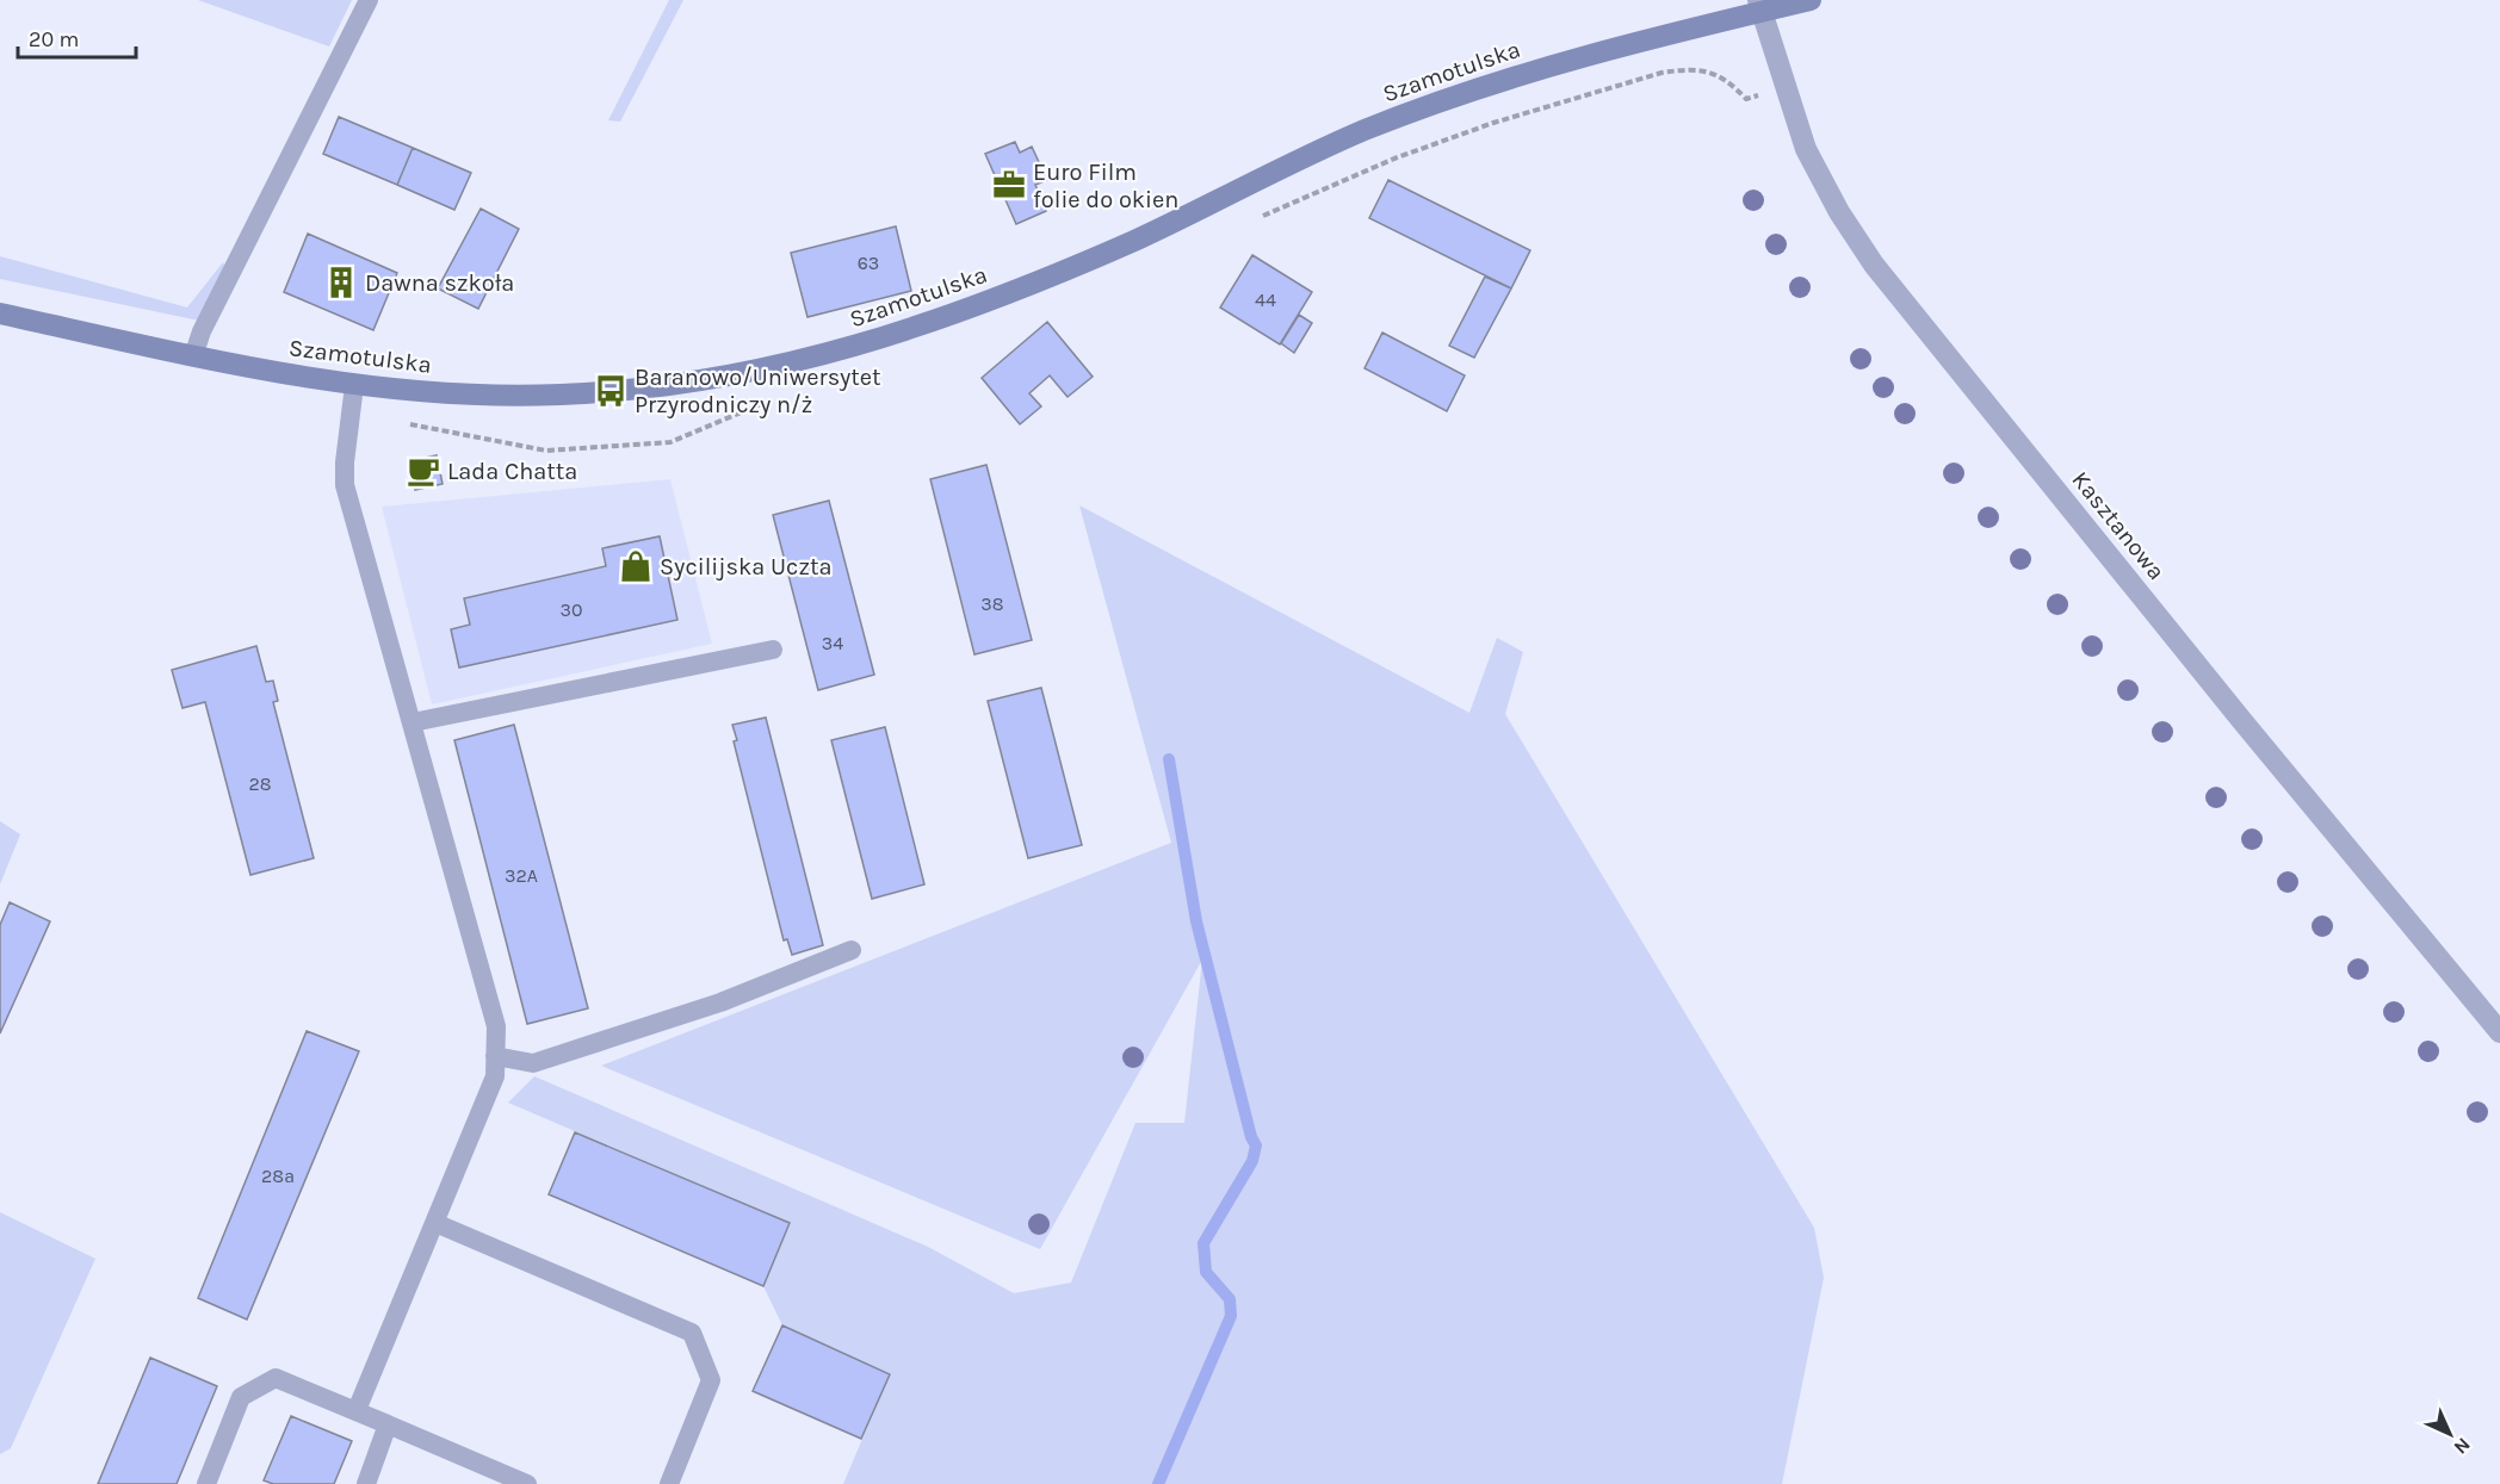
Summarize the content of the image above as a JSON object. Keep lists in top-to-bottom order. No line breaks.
{"streets":{"street":["Szamotulska","Kasztanowa"]},"crossings":[["Szamotulska","Kasztanowa"]],"places":{"office":["Euro Film folie do okien"],"building":["Dawna szkoła"],"bus stop":["Baranowo/Uniwersytet Przyrodniczy n/ż"],"cafe":["Lada Chatta"],"shop":["Sycilijska Uczta"]},"house_numbers":["63","44","38","30","34","28","32A","28a"],"scale_bar":"20 m","north":"bottom right"}
